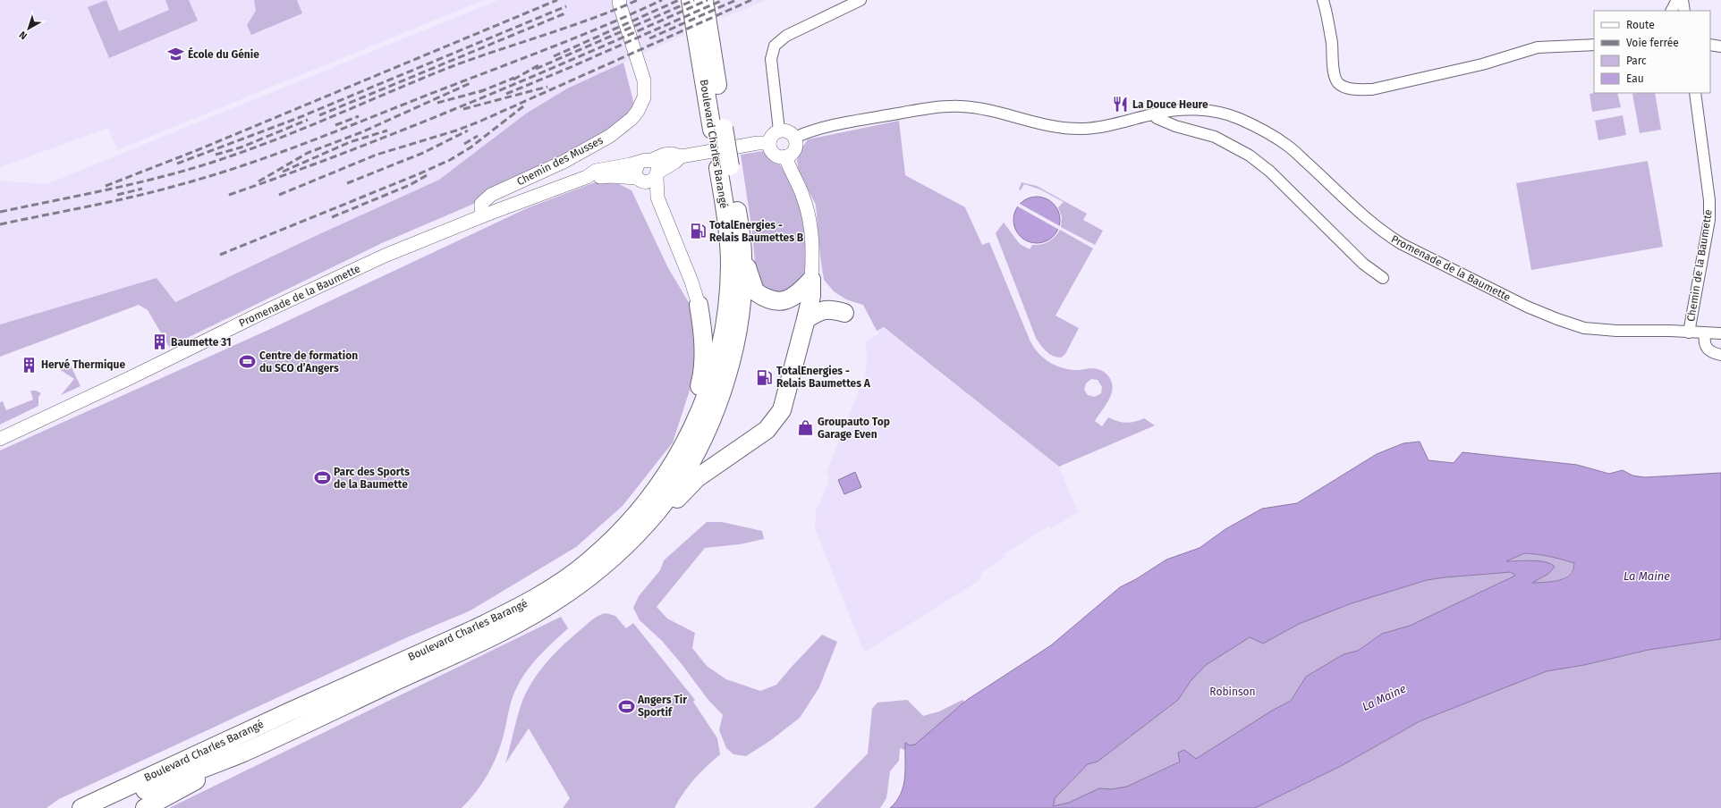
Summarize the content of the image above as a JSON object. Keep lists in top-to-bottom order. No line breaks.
{"streets":{"highway":["Boulevard Charles Barangé"],"street":["Chemin des Musses","Chemin de la Baumette","Promenade de la Baumette"]},"crossings":[["Chemin des Musses","Promenade de la Baumette"],["Chemin de la Baumette","Promenade de la Baumette"]],"water":["La Maine"],"parks":["Robinson"],"places":{"school or university":["École du Génie"],"restaurant":["La Douce Heure"],"fuel station":["TotalEnergies - Relais Baumettes B","TotalEnergies - Relais Baumettes A"],"building":["Baumette 31","Hervé Thermique"],"sports":["Centre de formation du SCO d’Angers","Parc des Sports de la Baumette","Angers Tir Sportif"],"shop":["Groupauto Top Garage Even"]},"legend":["Route","Voie ferrée","Parc","Eau"],"north":"bottom left"}
